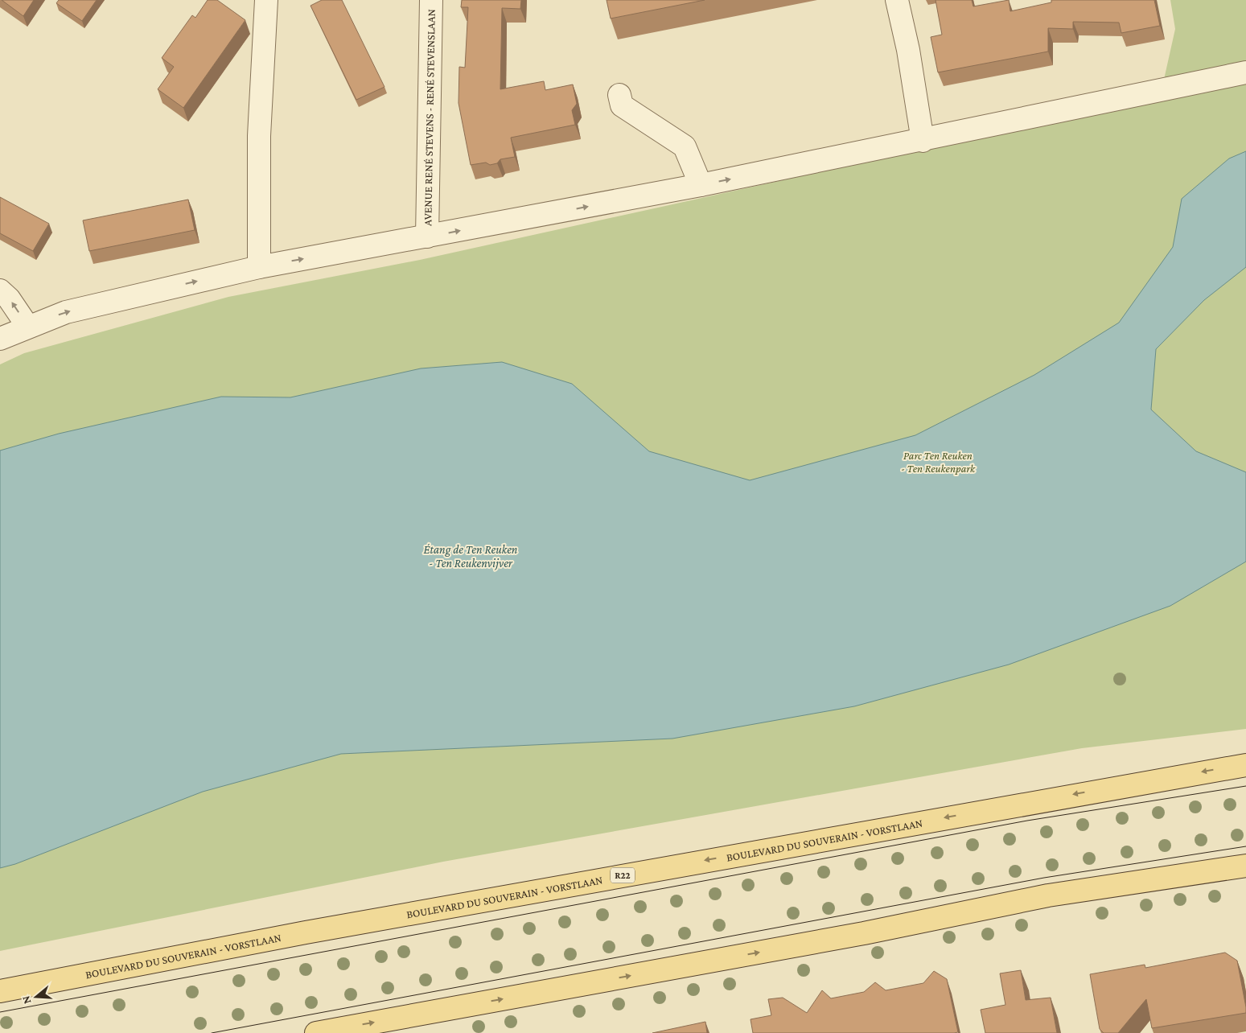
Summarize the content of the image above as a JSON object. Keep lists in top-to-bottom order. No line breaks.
{"streets":{"main road":["BOULEVARD DU SOUVERAIN - VORSTLAAN","R22"],"street":["AVENUE RENÉ STEVENS - RENÉ STEVENSLAAN"]},"water":["Étang de Ten Reuken - Ten Reukenvijver"],"parks":["Parc Ten Reuken - Ten Reukenpark"],"north":"left"}
